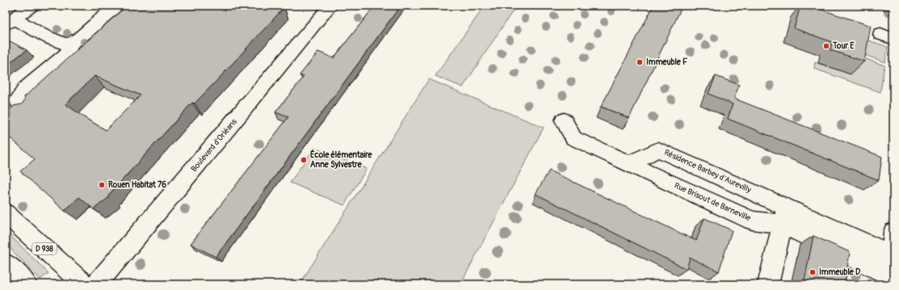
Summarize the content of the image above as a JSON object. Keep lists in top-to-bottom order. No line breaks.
{"streets":{"street":["Boulevard d'Orléans","Résidence Barbey d'Aurevilly","Rue Brisout de Barneville","D 938"]},"crossings":[["Résidence Barbey d'Aurevilly","Rue Brisout de Barneville"]],"places":["Tour E","Immeuble F","École élémentaire Anne Sylvestre","Rouen Habitat 76","Immeuble D"]}
